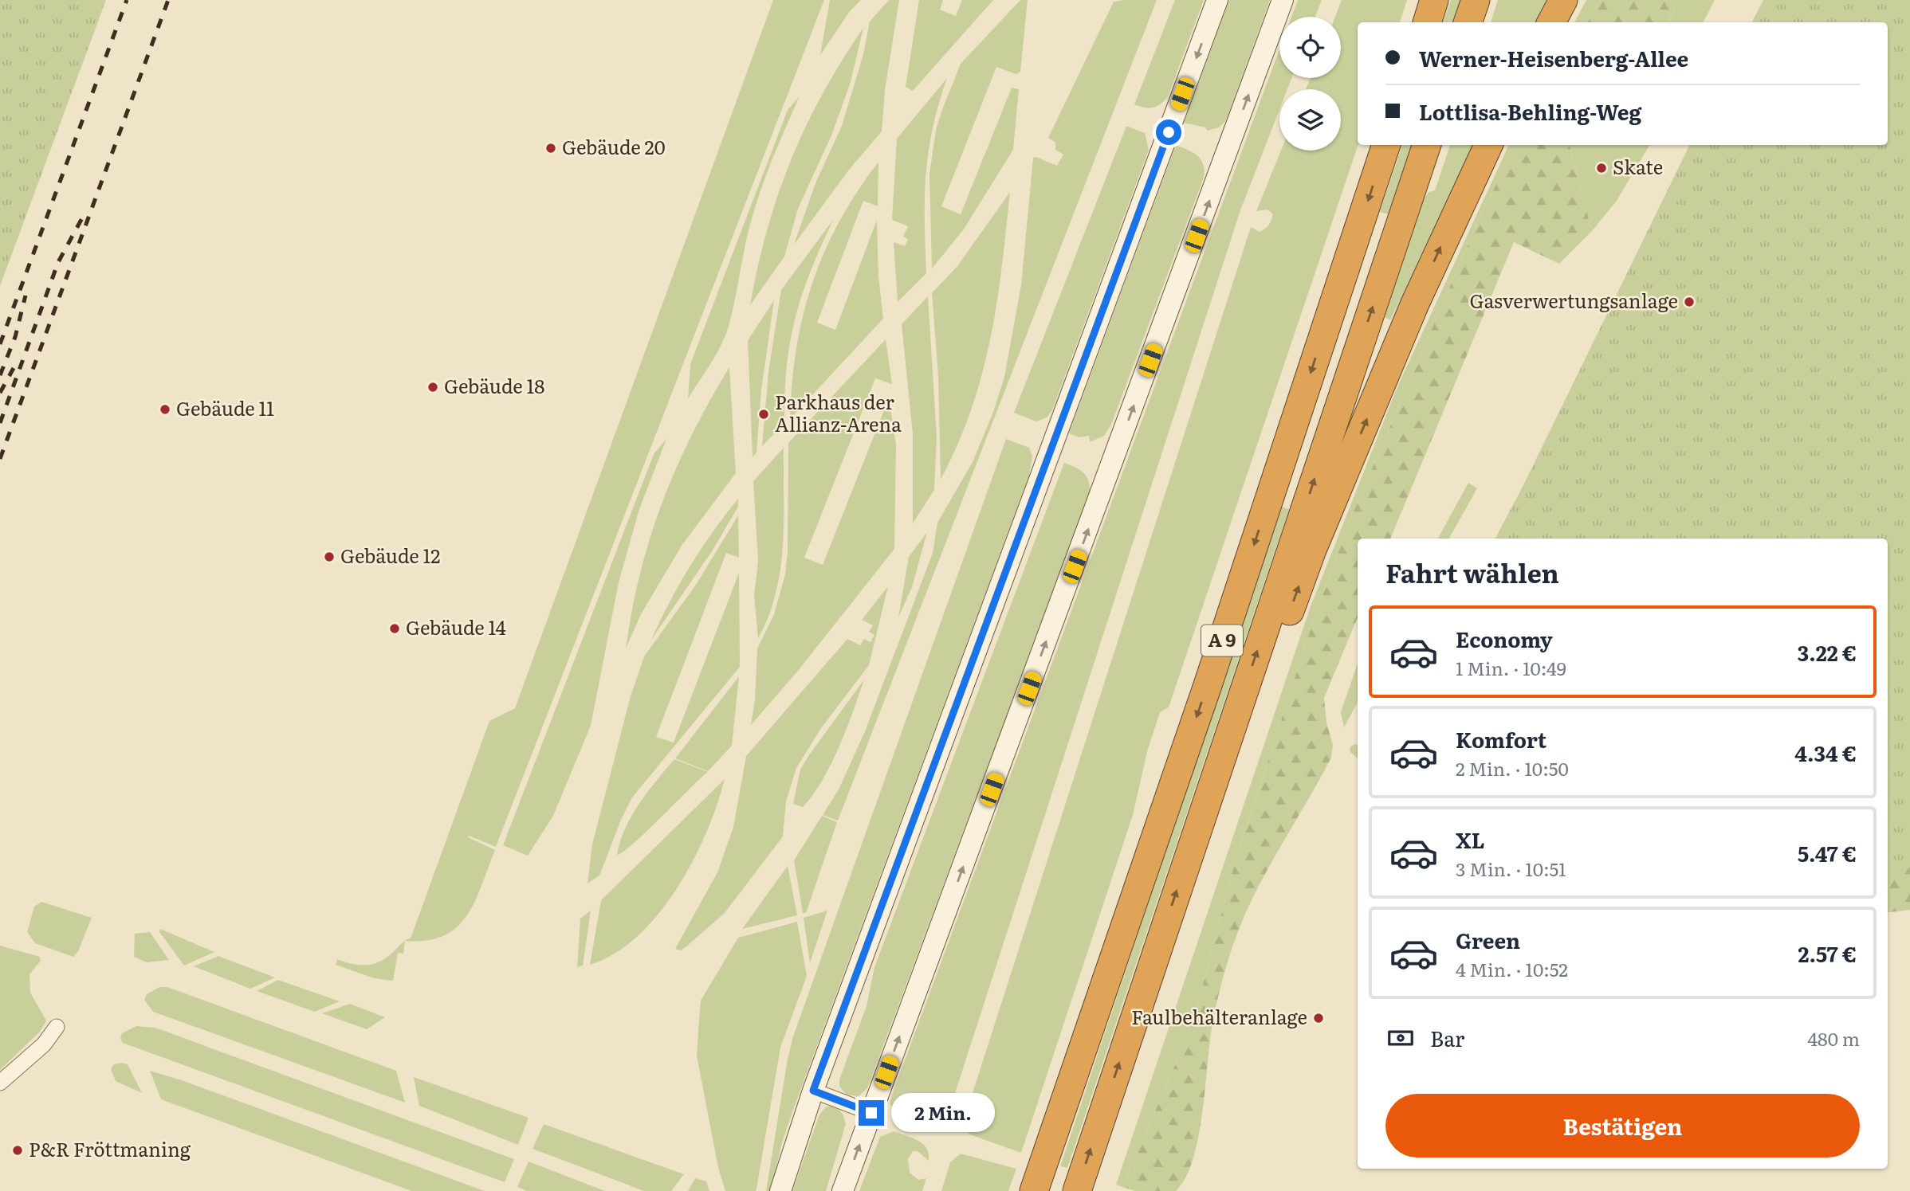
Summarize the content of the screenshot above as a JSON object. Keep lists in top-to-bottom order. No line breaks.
{"streets":{"highway":["A 9"]},"places":["Gebäude 20","Skate","Gasverwertungsanlage","Gebäude 18","Gebäude 11","Parkhaus der Allianz-Arena","Gebäude 12","Gebäude 14","Faulbehälteranlage","P&R Fröttmaning"],"page":{"banner":["Werner-Heisenberg-Allee","Lottlisa-Behling-Weg"],"heading":"Fahrt wählen","list":[{"name":"Economy","note":"1 Min. · 10:49","value":"3.22 €"},{"name":"Komfort","note":"2 Min. · 10:50","value":"4.34 €"},{"name":"XL","note":"3 Min. · 10:51","value":"5.47 €"},{"name":"Green","note":"4 Min. · 10:52","value":"2.57 €"}],"pay":["Bar","480 m"],"buttons":"Bestätigen","bubble":"2 Min."}}
